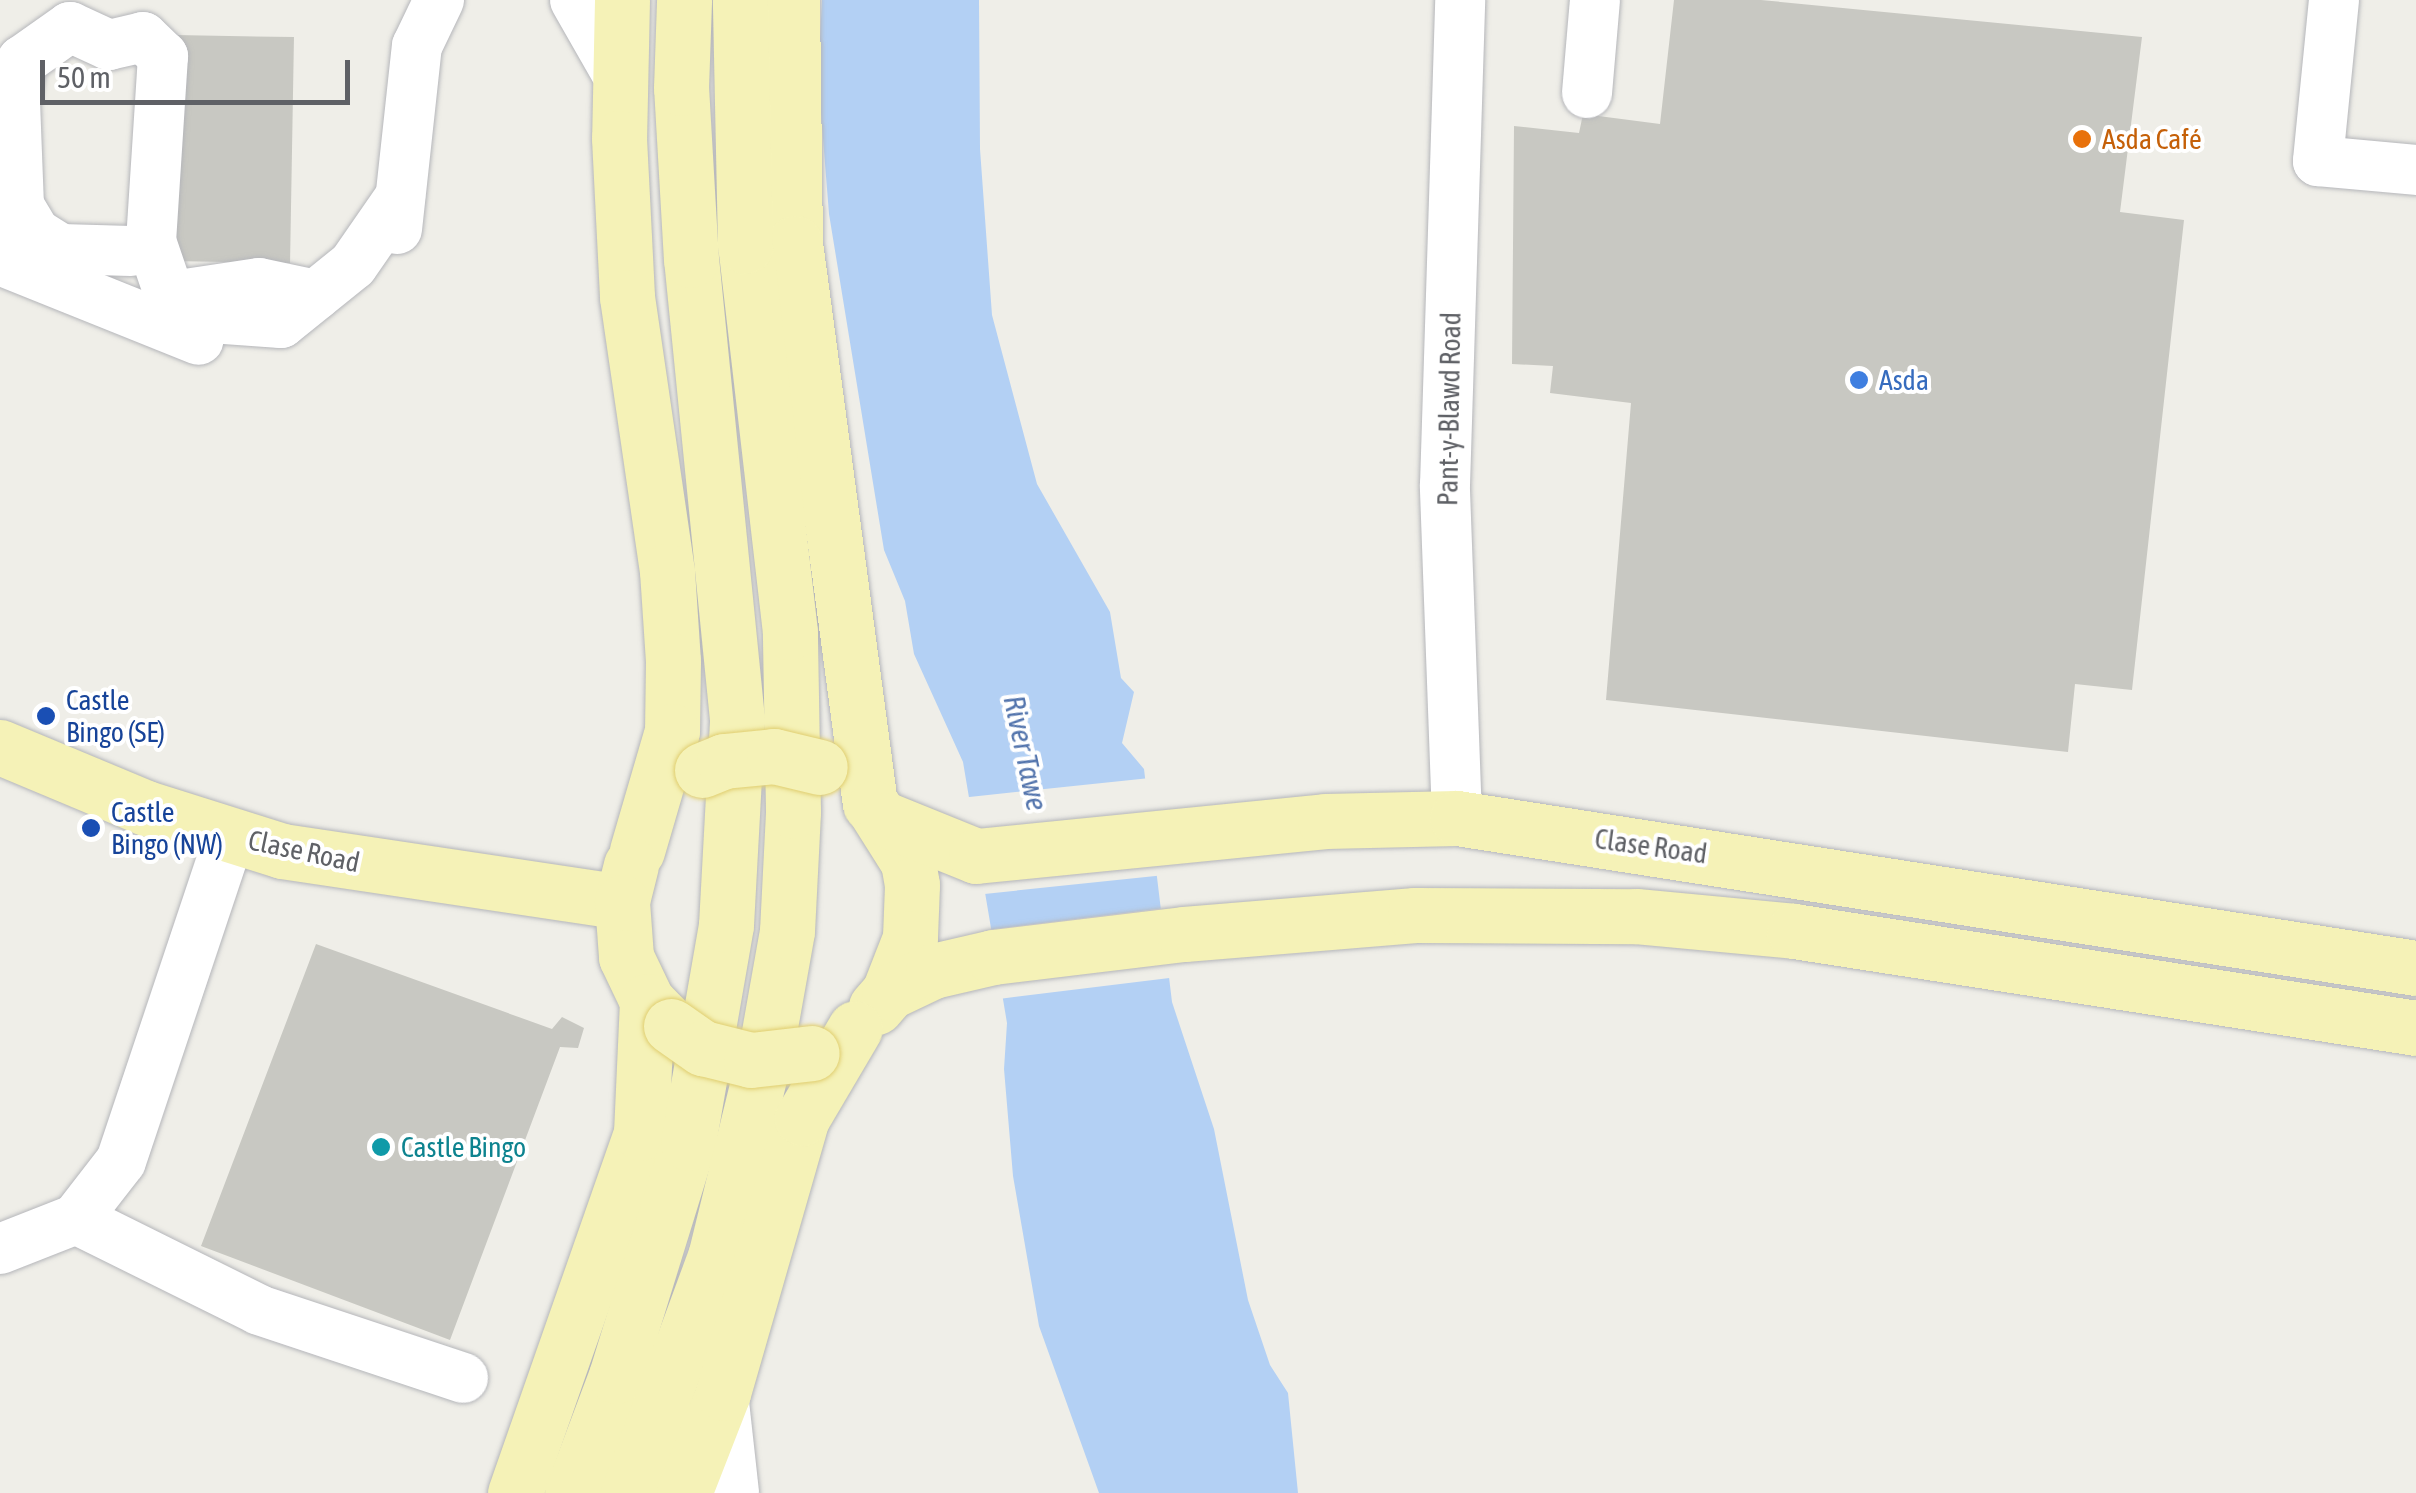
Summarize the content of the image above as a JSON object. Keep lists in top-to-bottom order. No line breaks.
{"streets":{"main road":["Clase Road"],"street":["Pant-y-Blawd Road"]},"crossings":[["Pant-y-Blawd Road","Clase Road"]],"water":["River Tawe"],"places":["Asda Café","Asda","Castle Bingo (SE)","Castle Bingo (NW)","Castle Bingo"],"scale_bar":"50 m"}
